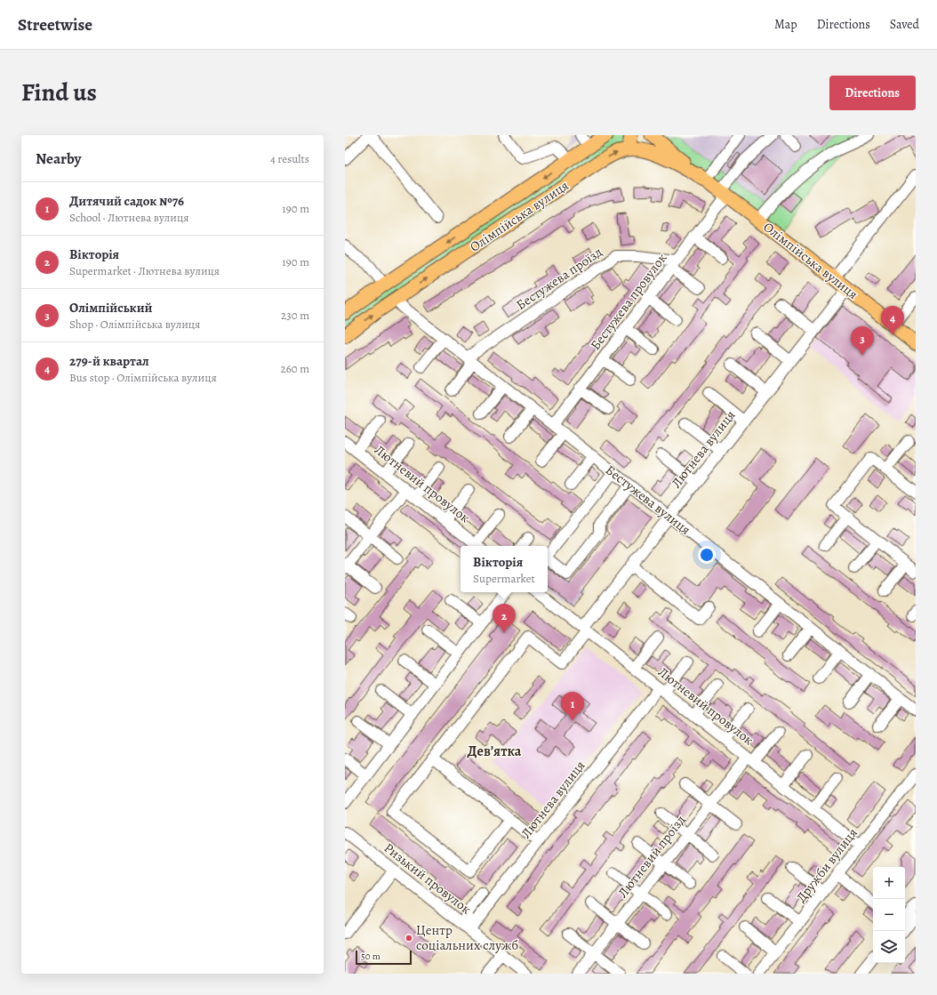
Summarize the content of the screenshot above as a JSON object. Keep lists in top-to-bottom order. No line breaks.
{"streets":{"main road":["Олімпійська вулиця","Бестужева вулиця"],"street":["Бестужева проїзд","Бестужева провулок","Лютнева вулиця","Лютневий провулок","Лютневий проїзд","Дружби вулиця","Ризький провулок"]},"crossings":[["Олімпійська вулиця","Бестужева провулок"],["Олімпійська вулиця","Лютнева вулиця"],["Олімпійська вулиця","Бестужева вулиця"],["Бестужева проїзд","Бестужева провулок"],["Бестужева проїзд","Бестужева вулиця"],["Бестужева провулок","Бестужева вулиця"],["Лютнева вулиця","Лютневий провулок"],["Лютнева вулиця","Бестужева вулиця"],["Лютнева вулиця","Ризький провулок"],["Лютневий провулок","Лютневий проїзд"],["Лютневий провулок","Дружби вулиця"]],"districts":["Дев’ятка"],"places":["Центр соціальних служб"],"scale_bar":"50 m","page":{"header":"Streetwise","nav":["Map","Directions","Saved"],"title":"Find us","buttons":"Directions","heading":["Nearby","4 results"],"list":[{"mark":"1","name":"Дитячий садок №76","note":"School · Лютнева вулиця","value":"190 m"},{"mark":"2","name":"Вікторія","note":"Supermarket · Лютнева вулиця","value":"190 m"},{"mark":"3","name":"Олімпійський","note":"Shop · Олімпійська вулиця","value":"230 m"},{"mark":"4","name":"279-й квартал","note":"Bus stop · Олімпійська вулиця","value":"260 m"}],"pins":["4","3","2","1"],"popup":["Вікторія","Supermarket"],"map_buttons":["+","−"],"scale":"50 m"}}
